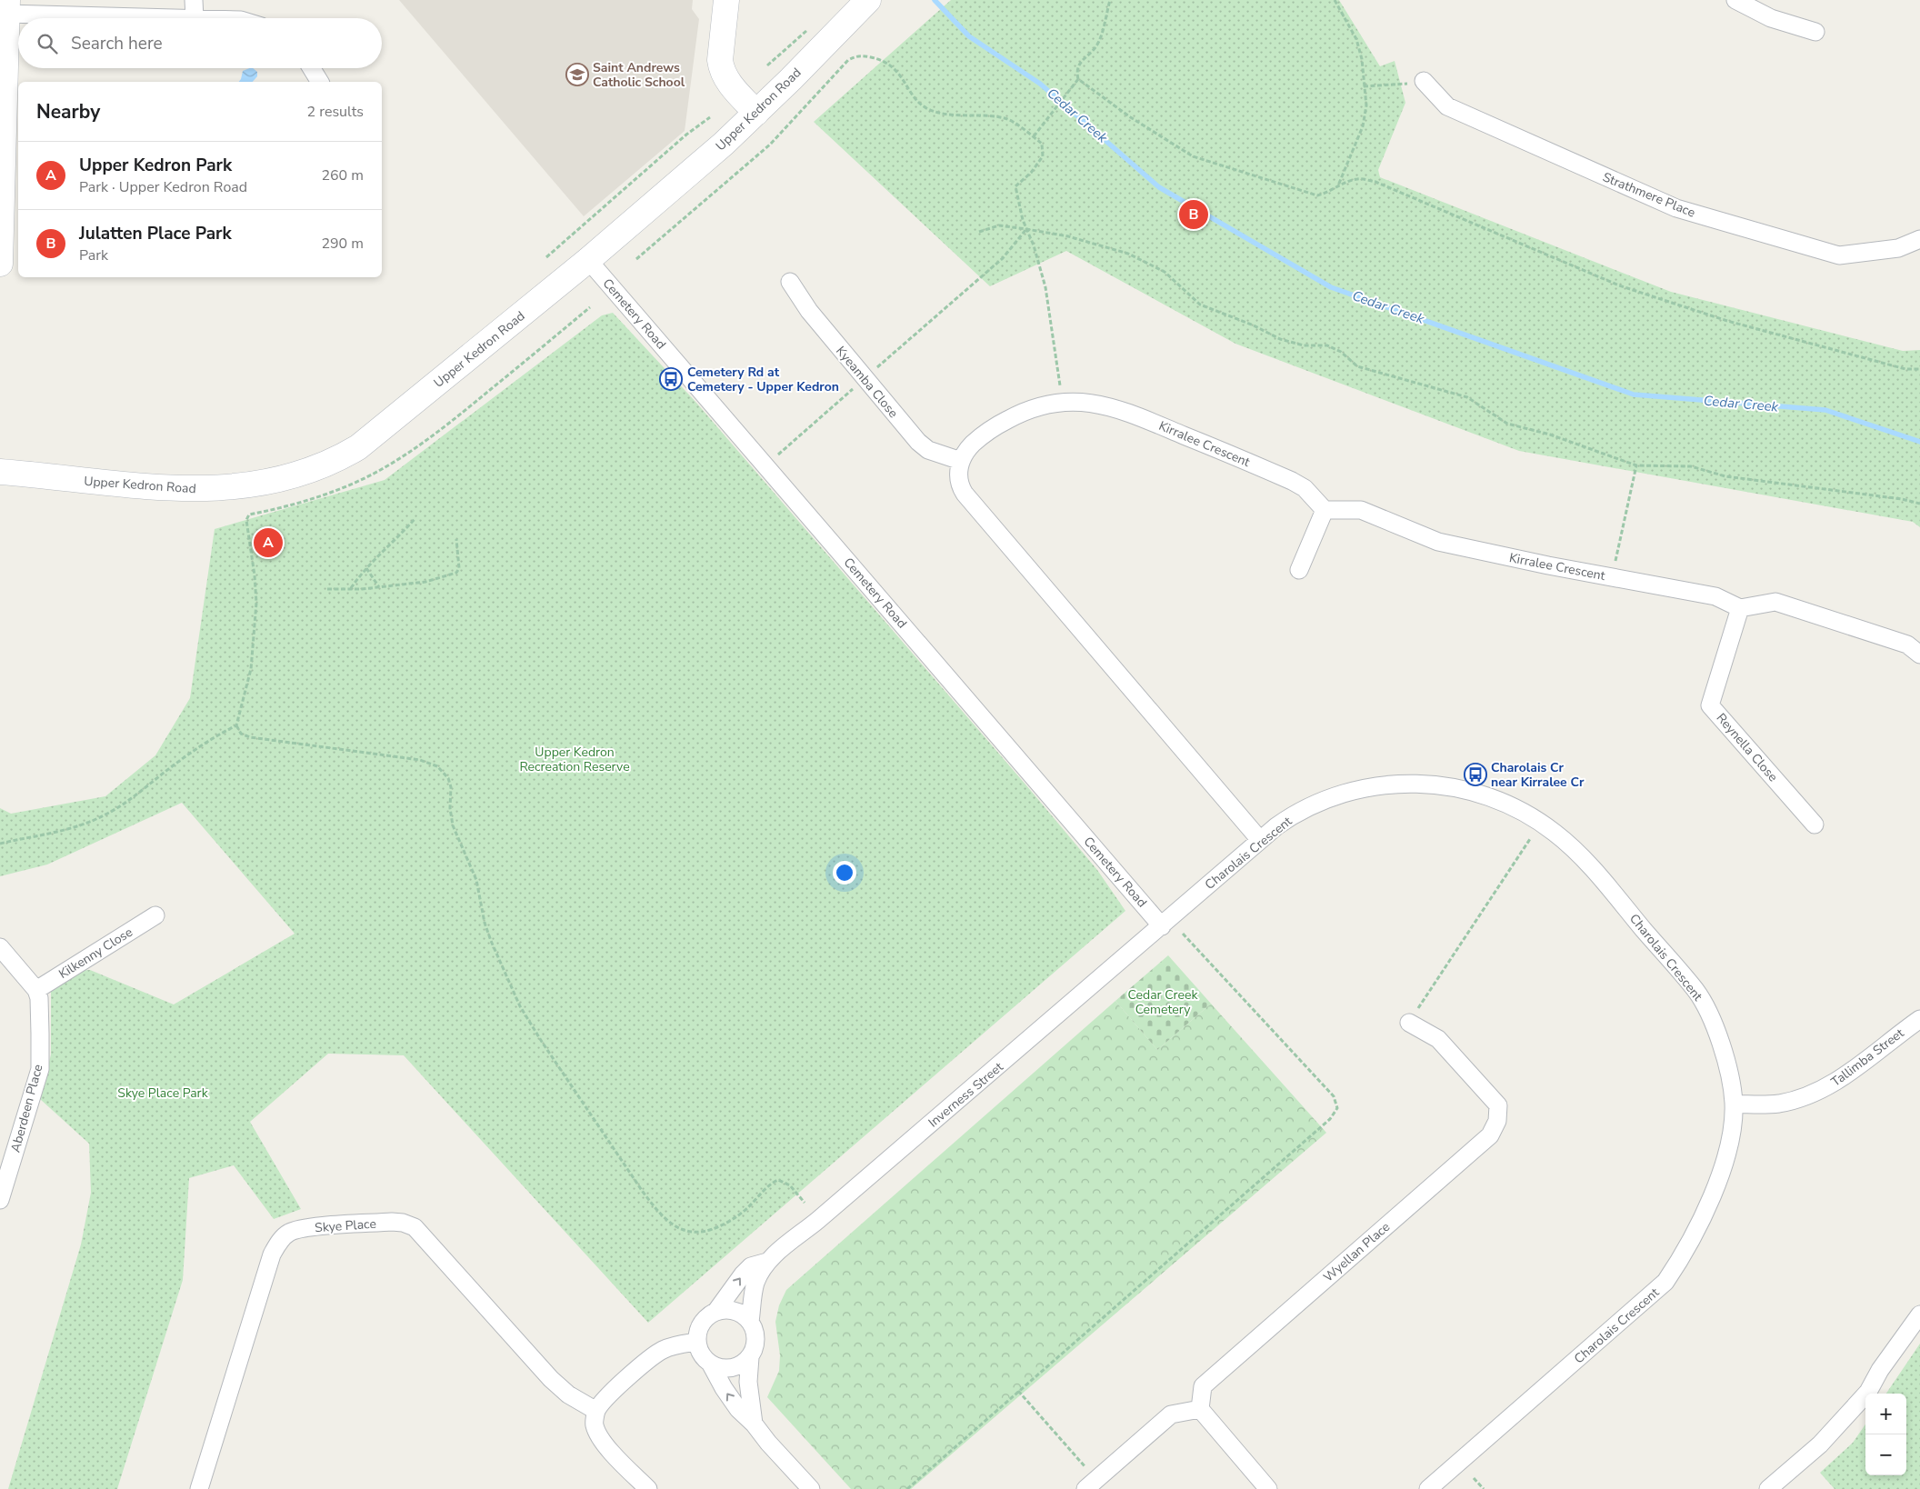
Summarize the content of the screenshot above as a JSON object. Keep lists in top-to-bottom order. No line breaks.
{"streets":{"main road":["Upper Kedron Road"],"street":["Strathmere Place","Cemetery Road","Kyeamba Close","Kirralee Crescent","Reynella Close","Charolais Crescent","Kilkenny Close","Tallimba Street","Inverness Street","Aberdeen Place","Skye Place","Wyellan Place"]},"crossings":[["Upper Kedron Road","Cemetery Road"],["Cemetery Road","Charolais Crescent"],["Cemetery Road","Inverness Street"],["Kyeamba Close","Kirralee Crescent"],["Kirralee Crescent","Reynella Close"],["Charolais Crescent","Tallimba Street"],["Charolais Crescent","Inverness Street"],["Kilkenny Close","Aberdeen Place"]],"water":["Cedar Creek"],"parks":["Upper Kedron Recreation Reserve","Cedar Creek Cemetery","Skye Place Park"],"places":{"school or university":["Saint Andrews Catholic School"],"bus stop":["Cemetery Rd at Cemetery - Upper Kedron","Charolais Cr near Kirralee Cr"]},"page":{"search":"Search here","heading":["Nearby","2 results"],"list":[{"mark":"A","name":"Upper Kedron Park","note":"Park · Upper Kedron Road","value":"260 m"},{"mark":"B","name":"Julatten Place Park","note":"Park","value":"290 m"}],"pins":["B","A"],"map_buttons":["+","−"]}}
